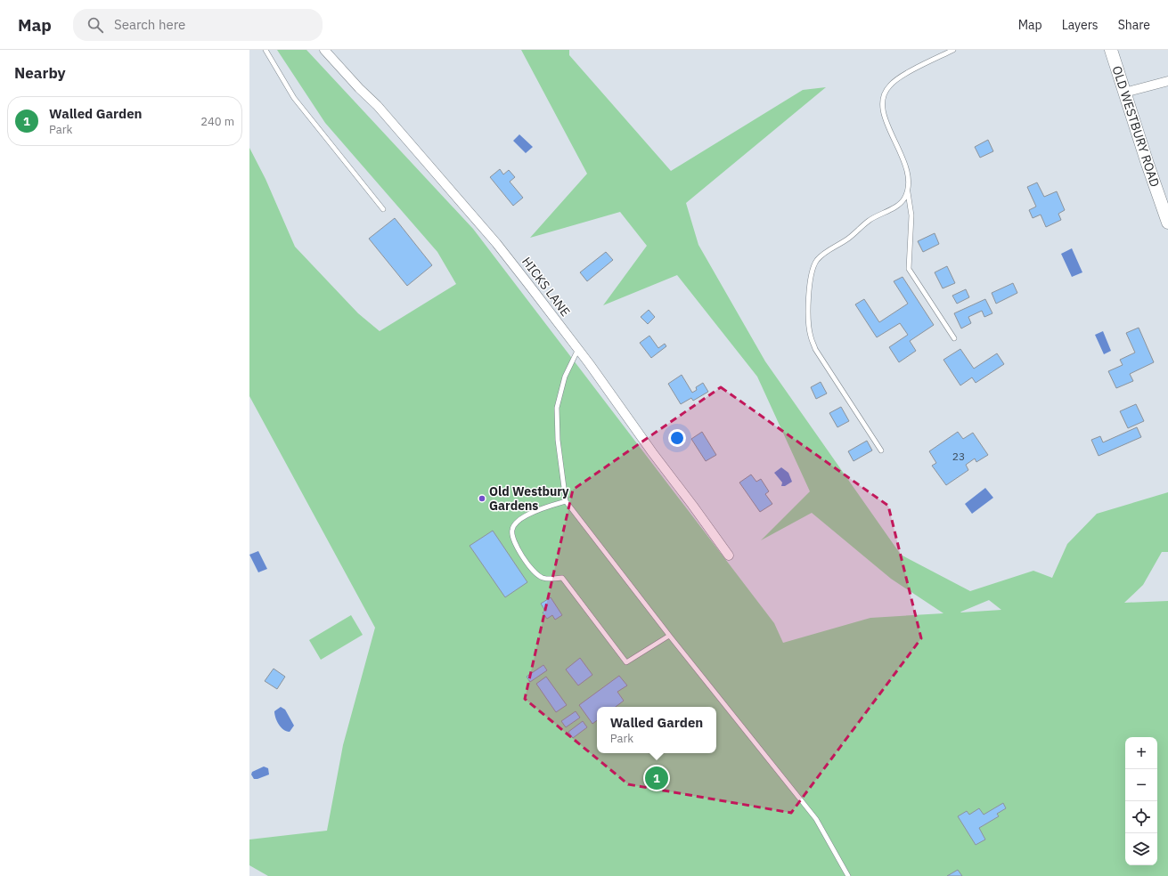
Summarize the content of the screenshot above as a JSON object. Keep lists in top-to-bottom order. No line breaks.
{"streets":{"street":["OLD WESTBURY ROAD","HICKS LANE"]},"places":["Old Westbury Gardens"],"house_numbers":["23"],"page":{"header":"Map","search":"Search here","nav":["Map","Layers","Share"],"heading":"Nearby","list":[{"mark":"1","name":"Walled Garden","note":"Park","value":"240 m"}],"popup":["Walled Garden","Park"],"map_buttons":["+","−"],"pins":"1"}}
